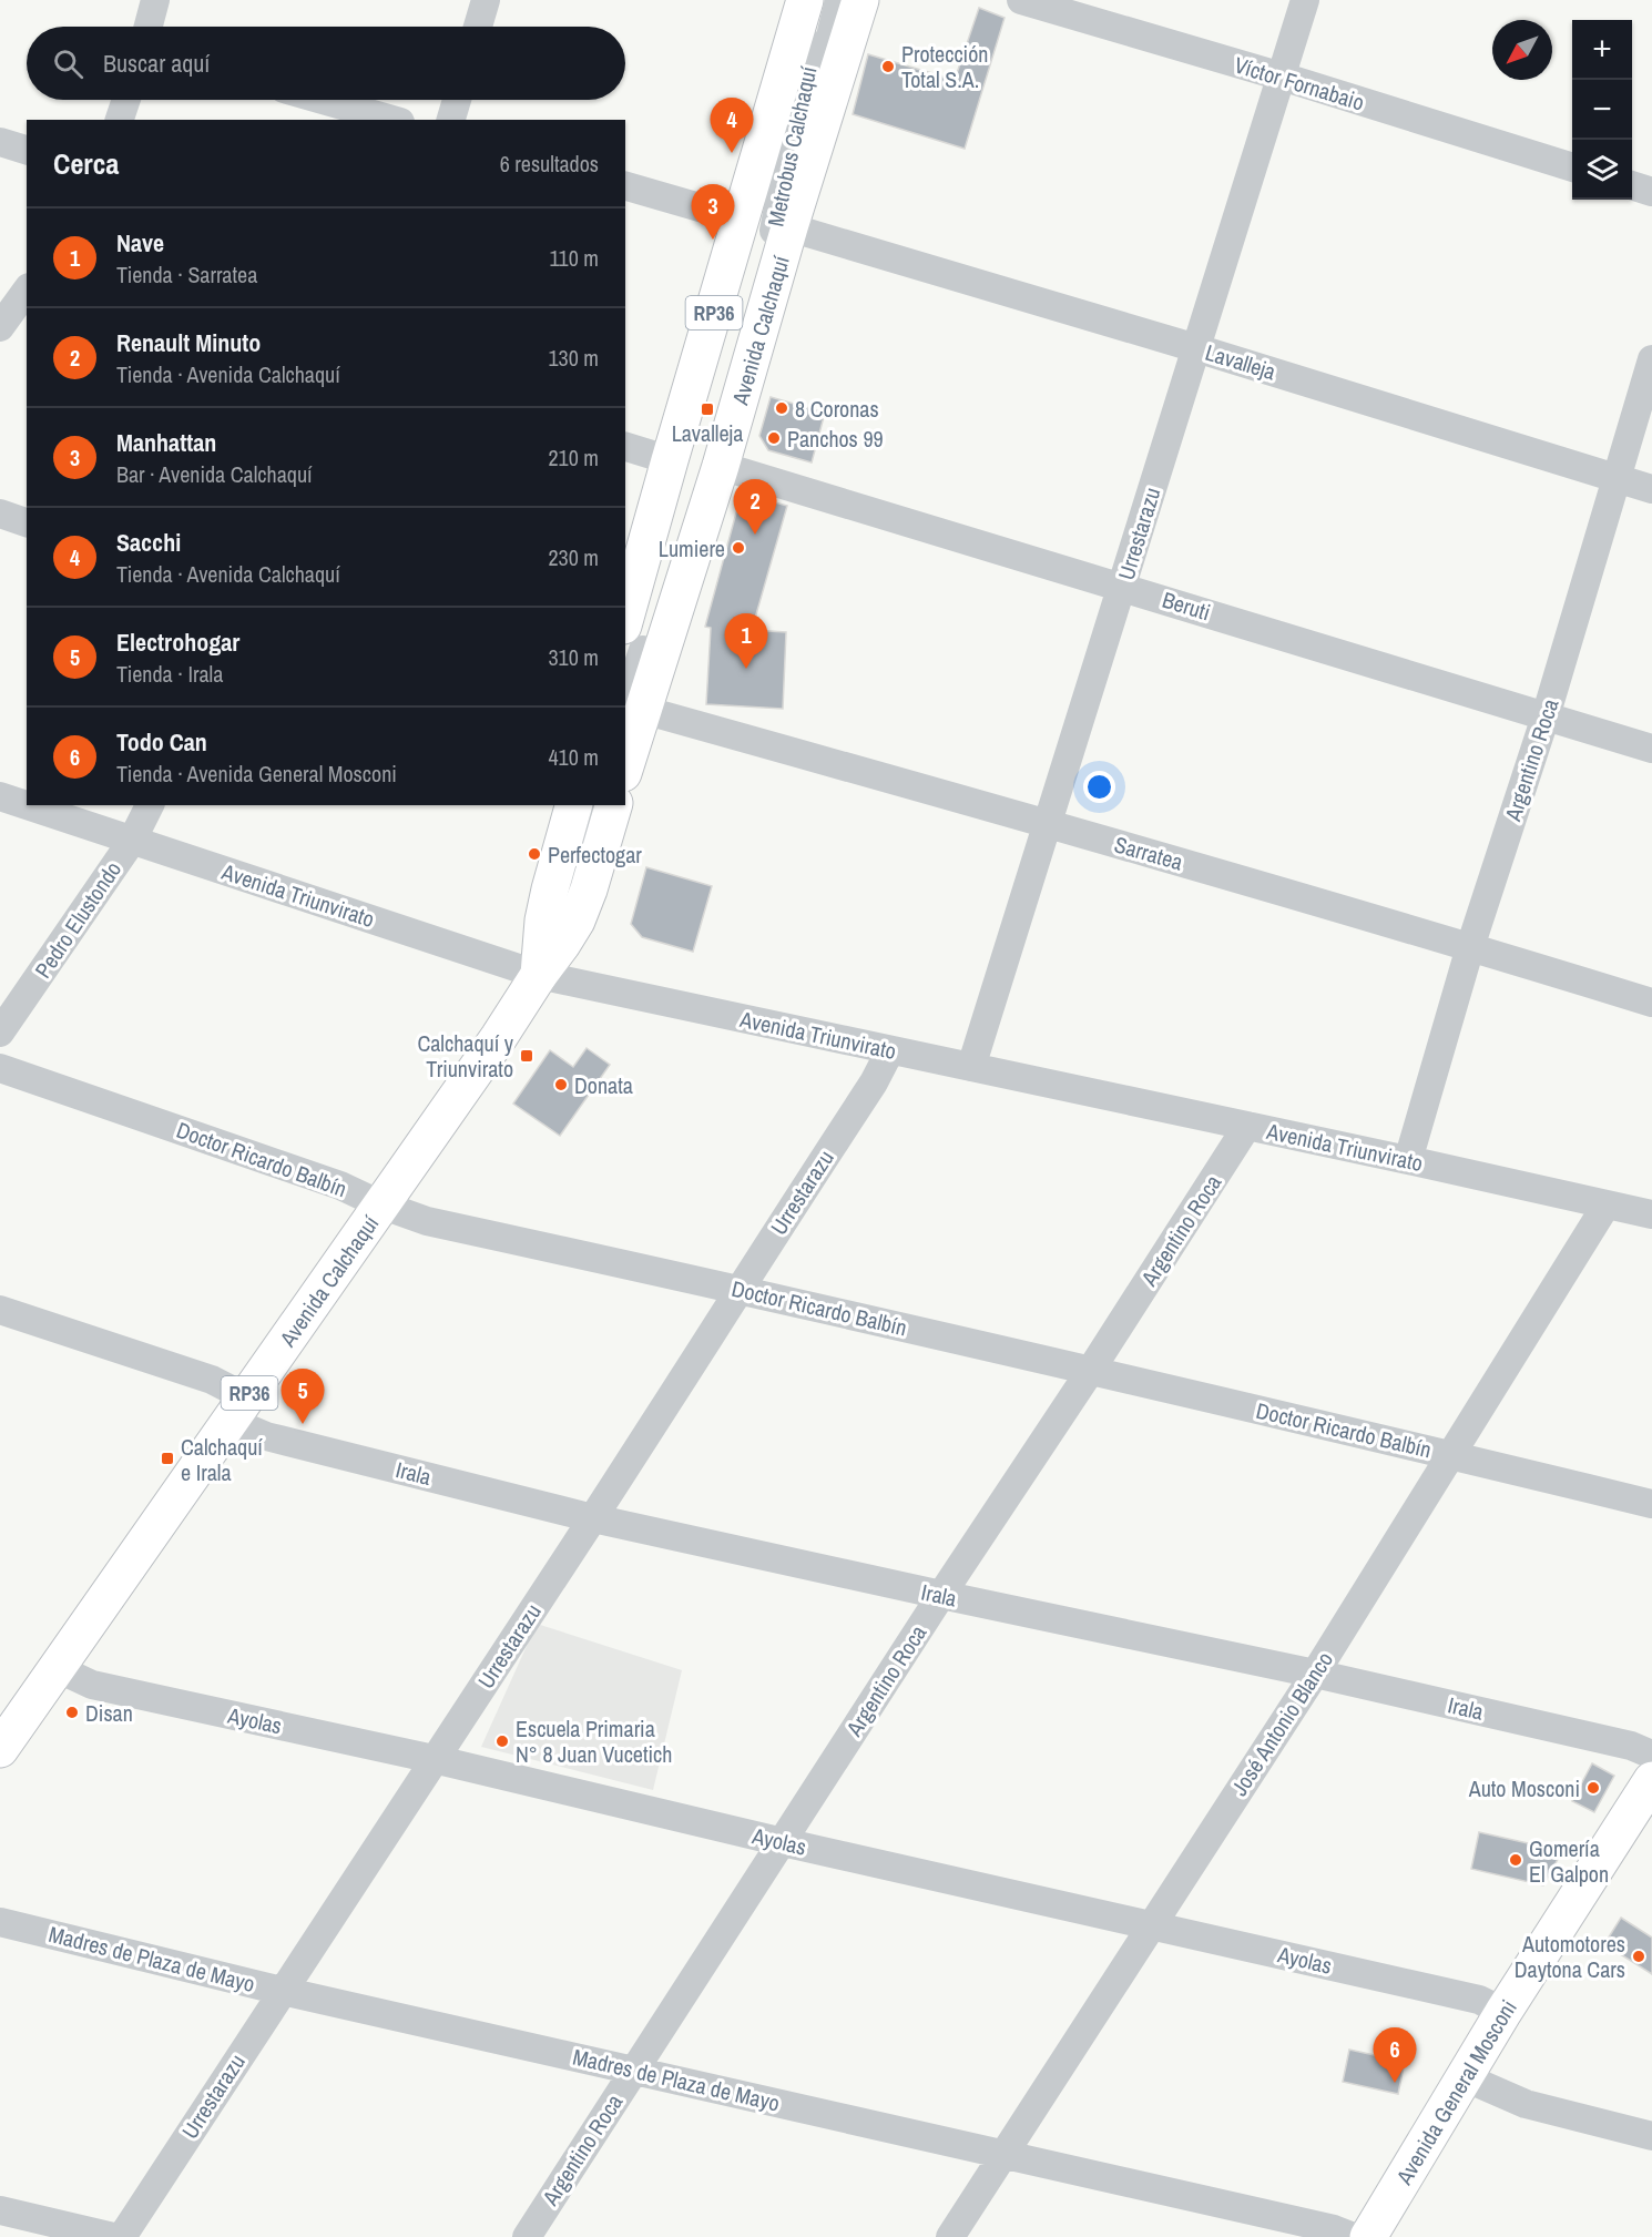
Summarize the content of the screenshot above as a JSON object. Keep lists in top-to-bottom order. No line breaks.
{"streets":{"main road":["RP36","Avenida Calchaquí","Avenida General Mosconi"],"street":["Víctor Fornabaio","Metrobus Calchaquí","Lavalleja","Urrestarazu","Beruti","Argentino Roca","Sarratea","Avenida Triunvirato","Pedro Elustondo","Doctor Ricardo Balbín","Irala","Ayolas","José Antonio Blanco","Madres de Plaza de Mayo"]},"crossings":[["Víctor Fornabaio","Urrestarazu"],["Metrobus Calchaquí","Avenida Calchaquí"],["Metrobus Calchaquí","Lavalleja"],["Metrobus Calchaquí","Sarratea"],["Avenida Calchaquí","Lavalleja"],["Avenida Calchaquí","Beruti"],["Avenida Calchaquí","Sarratea"],["Avenida Calchaquí","Avenida Triunvirato"],["Avenida Calchaquí","Doctor Ricardo Balbín"],["Avenida Calchaquí","Irala"],["Avenida Calchaquí","Ayolas"],["Lavalleja","Urrestarazu"],["Lavalleja","Argentino Roca"],["Urrestarazu","Beruti"],["Urrestarazu","Sarratea"],["Urrestarazu","Avenida Triunvirato"],["Urrestarazu","Doctor Ricardo Balbín"],["Urrestarazu","Irala"],["Urrestarazu","Ayolas"],["Urrestarazu","Madres de Plaza de Mayo"],["Beruti","Argentino Roca"],["Argentino Roca","Sarratea"],["Argentino Roca","Avenida Triunvirato"],["Argentino Roca","Doctor Ricardo Balbín"],["Argentino Roca","Irala"],["Argentino Roca","Ayolas"],["Argentino Roca","Madres de Plaza de Mayo"],["Avenida Triunvirato","Pedro Elustondo"],["Avenida Triunvirato","José Antonio Blanco"],["Doctor Ricardo Balbín","José Antonio Blanco"],["Irala","José Antonio Blanco"],["Ayolas","José Antonio Blanco"],["Ayolas","Avenida General Mosconi"],["José Antonio Blanco","Madres de Plaza de Mayo"]],"places":{"other":["Protección Total S.A.","8 Coronas","Panchos 99","Lumiere","Perfectogar","Donata","Disan","Escuela Primaria N° 8 Juan Vucetich","Auto Mosconi","Gomería El Galpon","Automotores Daytona Cars"],"transit":["Lavalleja","Calchaquí y Triunvirato","Calchaquí e Irala"]},"north":"bottom left","page":{"map_buttons":["+","−"],"search":"Buscar aquí","pins":["4","3","2","1","5","6"],"heading":["Cerca","6 resultados"],"list":[{"mark":"1","name":"Nave","note":"Tienda · Sarratea","value":"110 m"},{"mark":"2","name":"Renault Minuto","note":"Tienda · Avenida Calchaquí","value":"130 m"},{"mark":"3","name":"Manhattan","note":"Bar · Avenida Calchaquí","value":"210 m"},{"mark":"4","name":"Sacchi","note":"Tienda · Avenida Calchaquí","value":"230 m"},{"mark":"5","name":"Electrohogar","note":"Tienda · Irala","value":"310 m"},{"mark":"6","name":"Todo Can","note":"Tienda · Avenida General Mosconi","value":"410 m"}]}}
